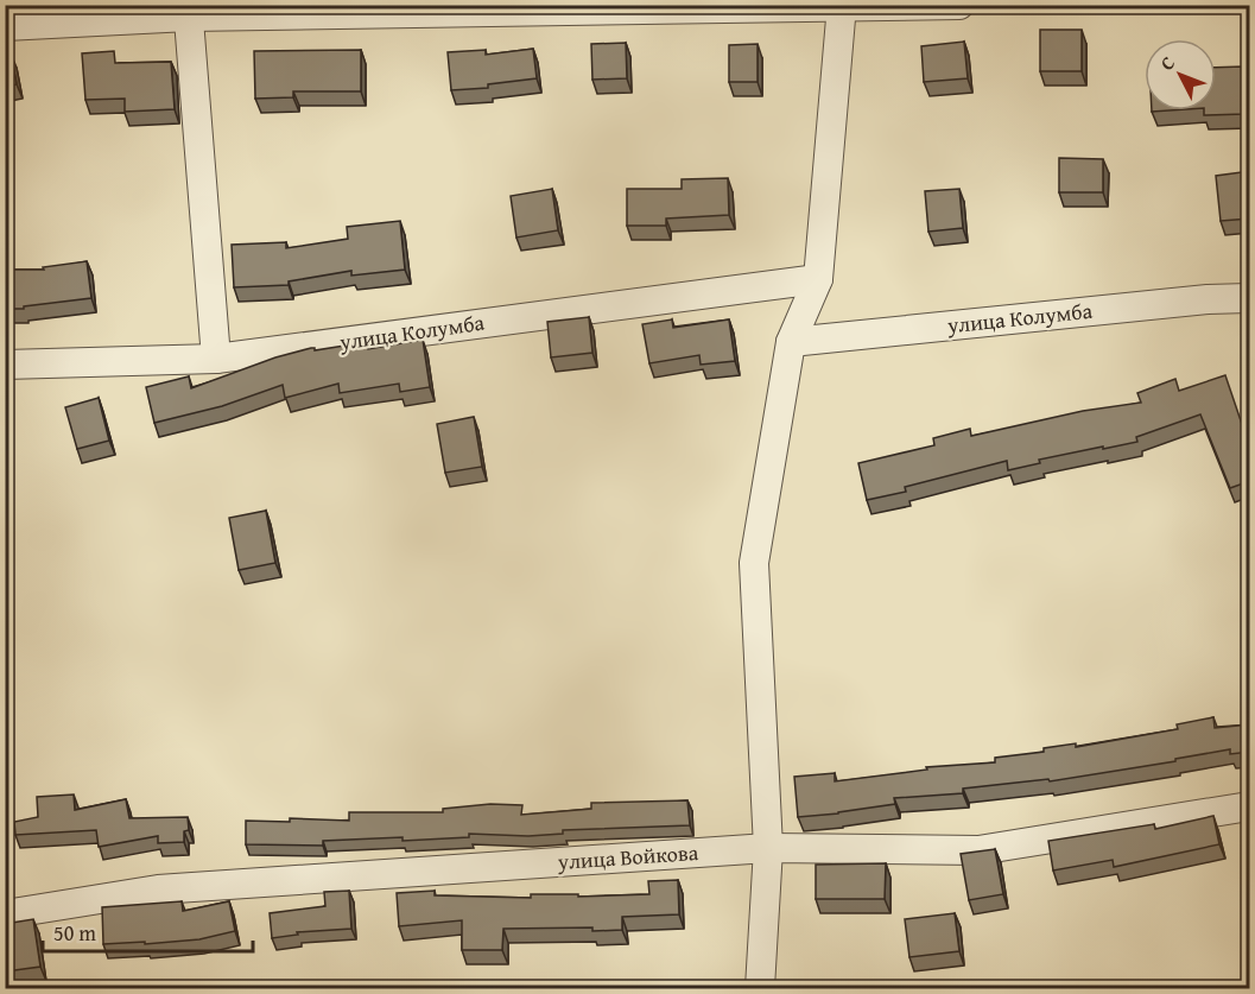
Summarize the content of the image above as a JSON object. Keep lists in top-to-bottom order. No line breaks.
{"streets":{"street":["улица Колумба","улица Войкова"]},"scale_bar":"50 m","north":"top left"}
